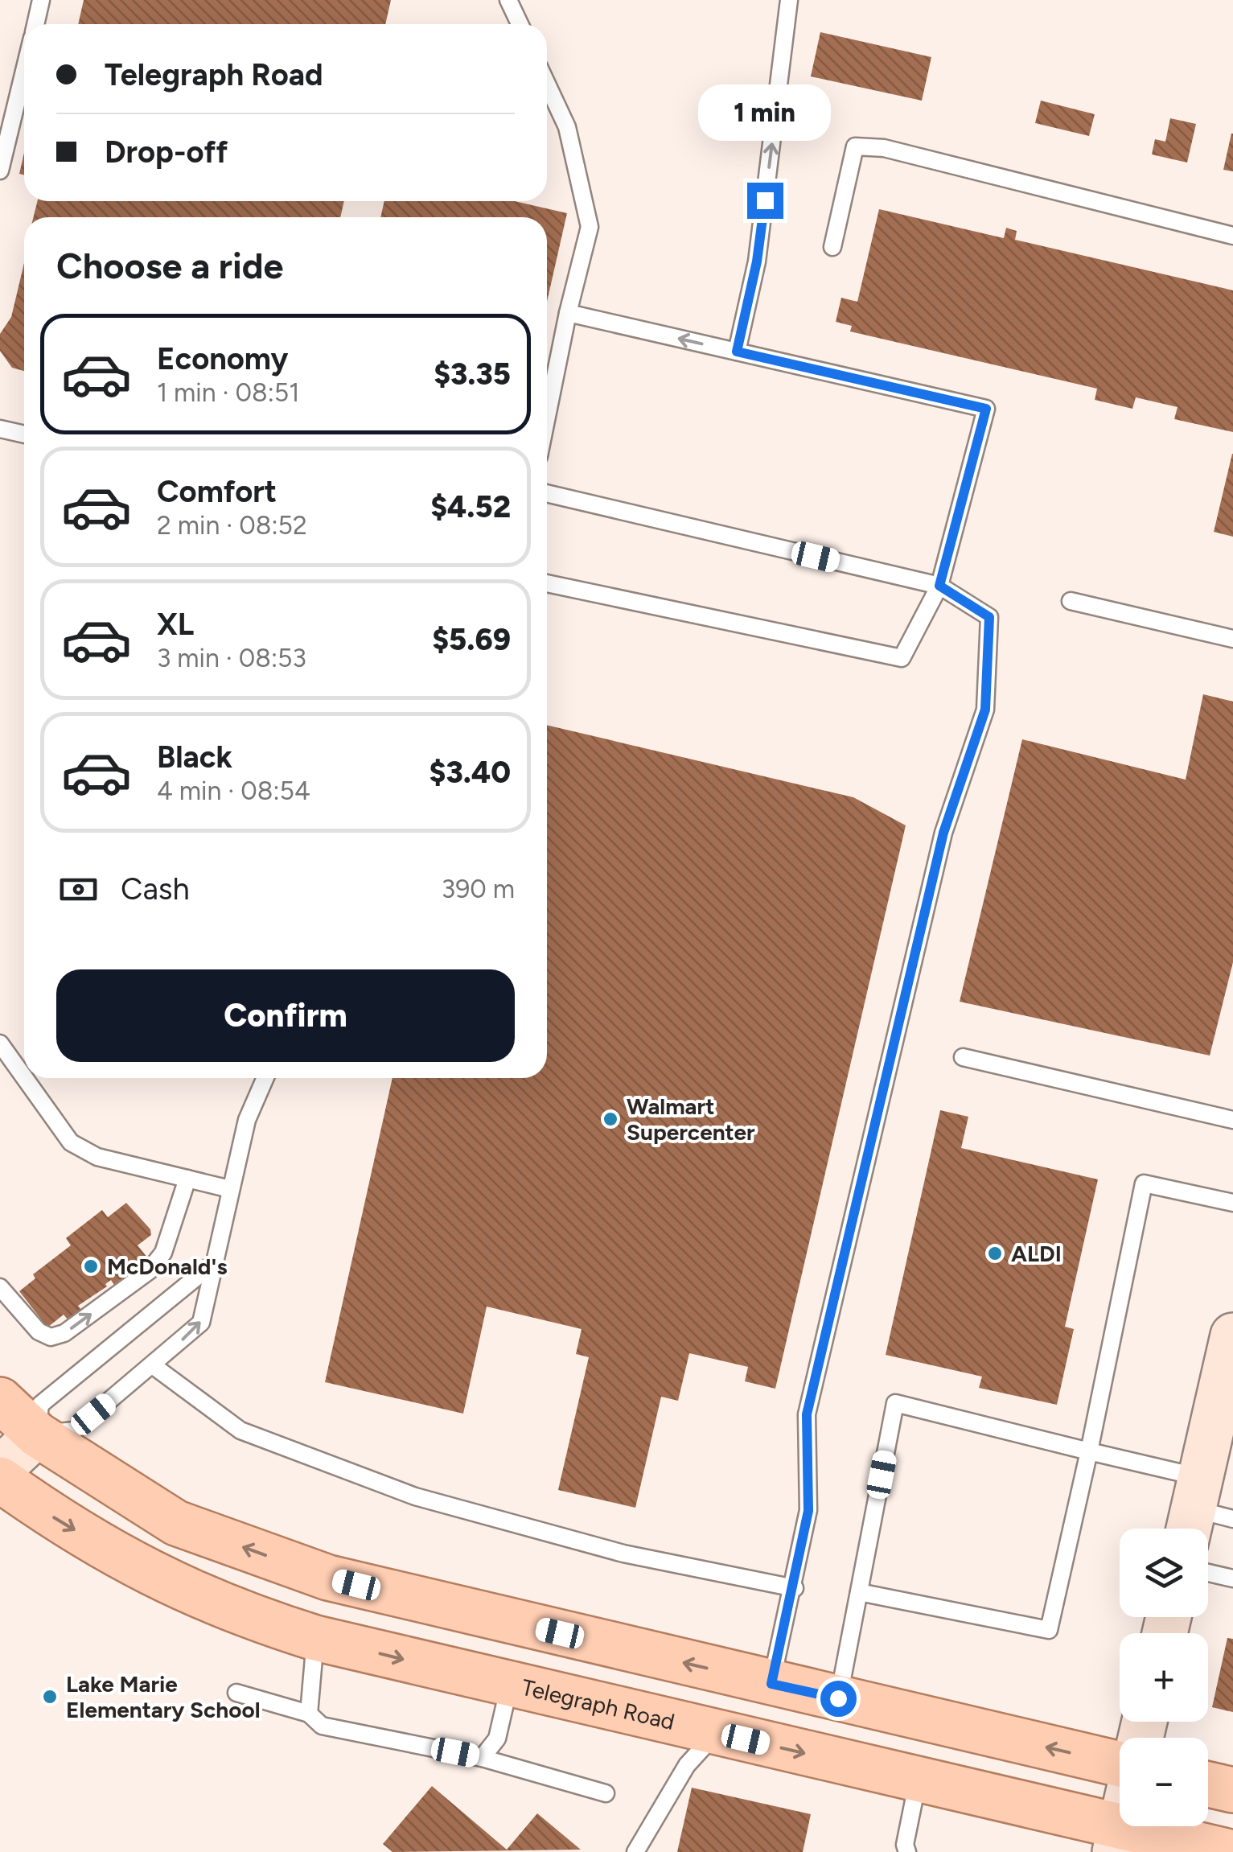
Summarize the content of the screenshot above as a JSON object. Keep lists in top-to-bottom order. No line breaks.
{"streets":{"main road":["Telegraph Road"]},"places":["Walmart Supercenter","ALDI","McDonald's","Lake Marie Elementary School"],"page":{"banner":["Telegraph Road","Drop-off"],"bubble":"1 min","heading":"Choose a ride","list":[{"name":"Economy","note":"1 min · 08:51","value":"$3.35"},{"name":"Comfort","note":"2 min · 08:52","value":"$4.52"},{"name":"XL","note":"3 min · 08:53","value":"$5.69"},{"name":"Black","note":"4 min · 08:54","value":"$3.40"}],"pay":["Cash","390 m"],"buttons":"Confirm","map_buttons":["+","−"]}}
